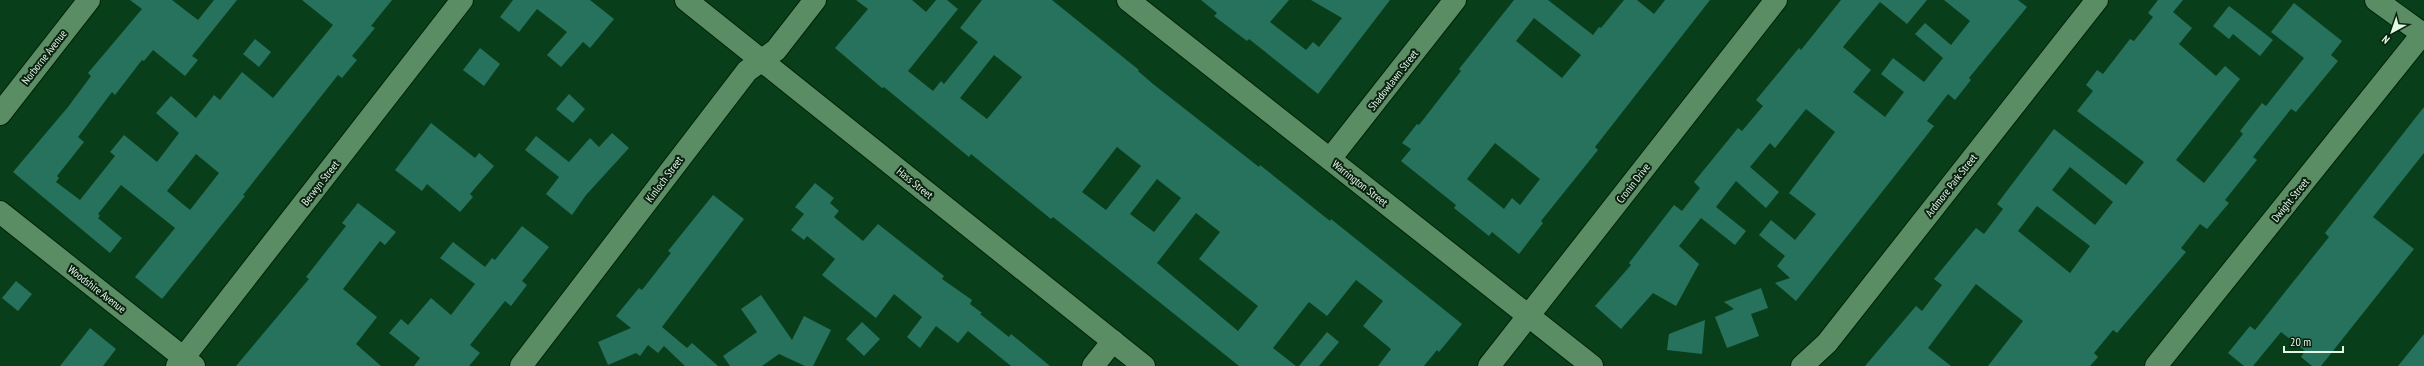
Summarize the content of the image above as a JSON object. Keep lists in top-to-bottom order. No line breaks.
{"streets":{"street":["Norborne Avenue","Shadowlawn Street","Kinloch Street","Berwyn Street","Hass Street","Warrington Street","Cronin Drive","Ardmore Park Street","Dwight Street","Woodshire Avenue"]},"crossings":[["Shadowlawn Street","Warrington Street"],["Kinloch Street","Hass Street"],["Berwyn Street","Woodshire Avenue"],["Warrington Street","Cronin Drive"]],"scale_bar":"20 m","north":"bottom left"}
